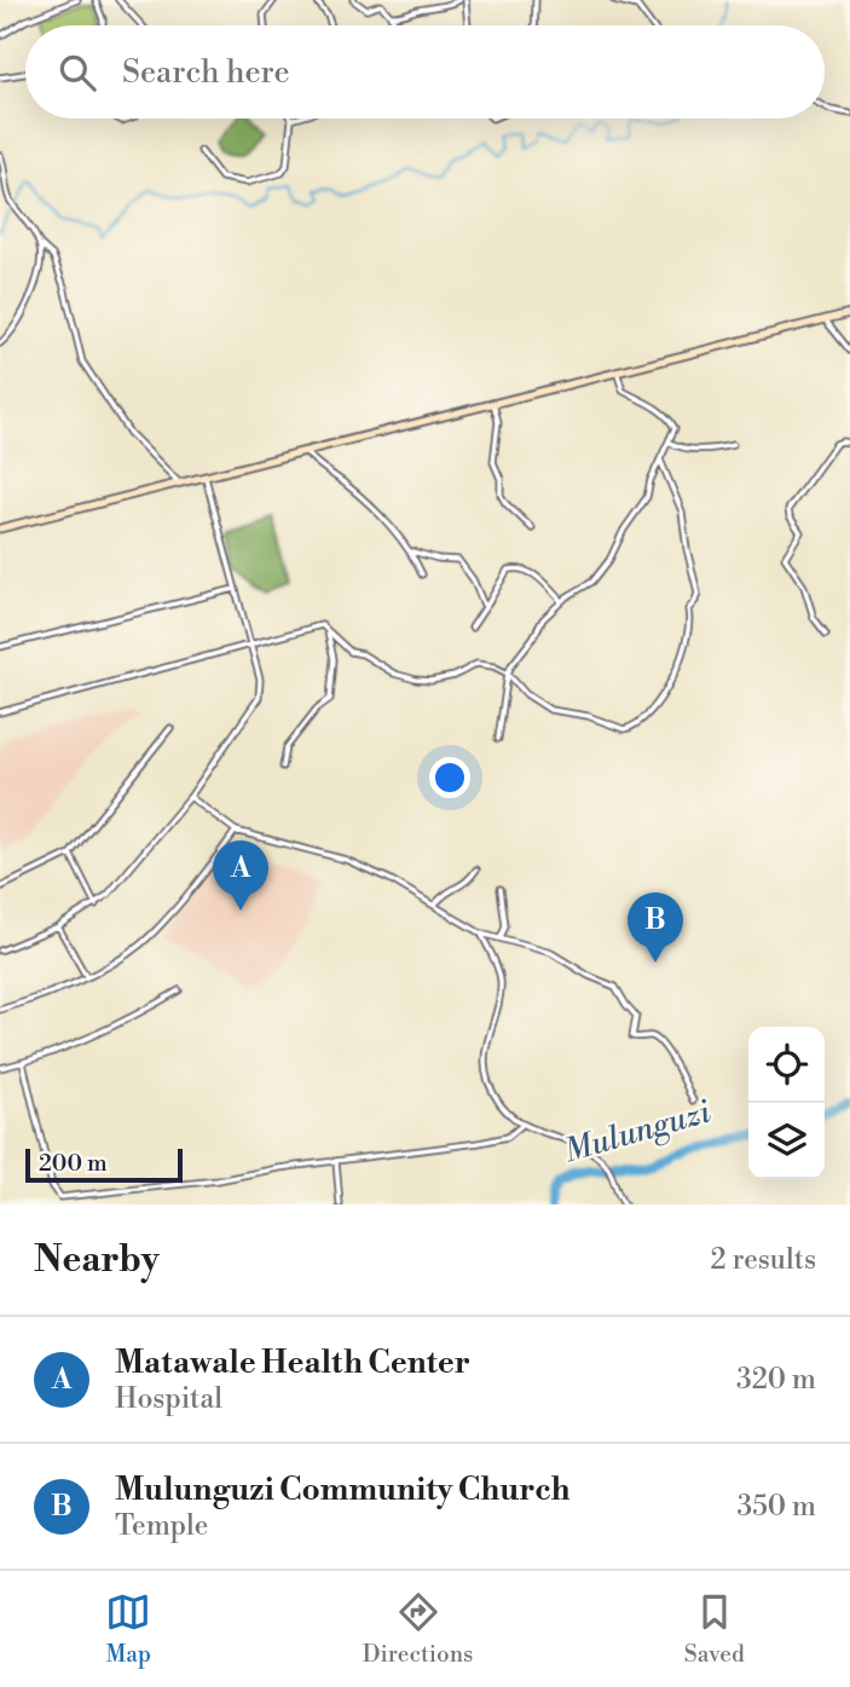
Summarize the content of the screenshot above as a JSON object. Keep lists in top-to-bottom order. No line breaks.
{"water":["Mulunguzi"],"scale_bar":"200 m","page":{"search":"Search here","pins":["A","B"],"scale":"200 m","heading":["Nearby","2 results"],"list":[{"mark":"A","name":"Matawale Health Center","note":"Hospital","value":"320 m"},{"mark":"B","name":"Mulunguzi Community Church","note":"Temple","value":"350 m"}],"nav":["Map","Directions","Saved"]}}
